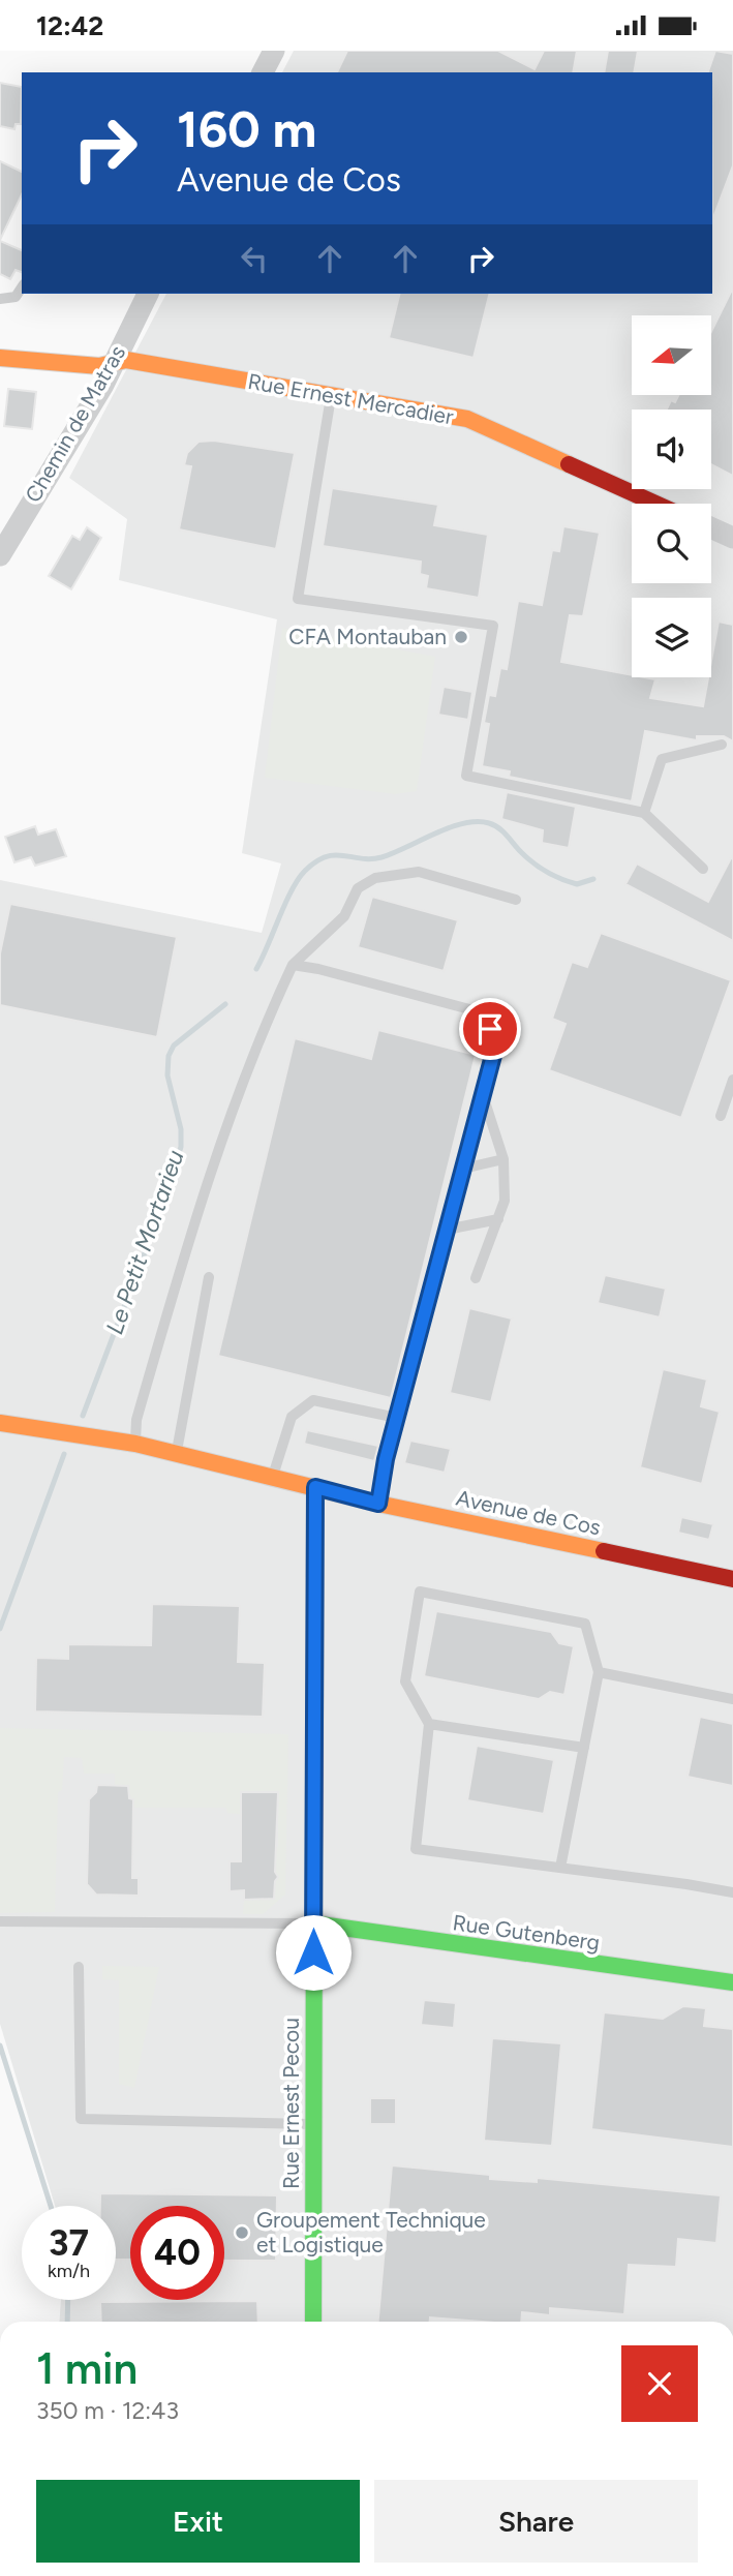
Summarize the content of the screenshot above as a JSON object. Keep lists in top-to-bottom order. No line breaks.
{"streets":{"street":["Rue Ernest Mercadier","Chemin de Matras","Avenue de Cos","Rue Gutenberg","Rue Ernest Pecou"]},"crossings":[["Rue Ernest Mercadier","Chemin de Matras"],["Avenue de Cos","Rue Ernest Pecou"],["Rue Gutenberg","Rue Ernest Pecou"]],"water":["Le Petit Mortarieu"],"places":["CFA Montauban","Groupement Technique et Logistique"],"north":"left","page":{"status":"12:42","turn":["160 m","Avenue de Cos"],"speed":"37 km/h","limit":"40","heading":["1 min","350 m · 12:43"],"buttons":["Exit","Share"]}}
